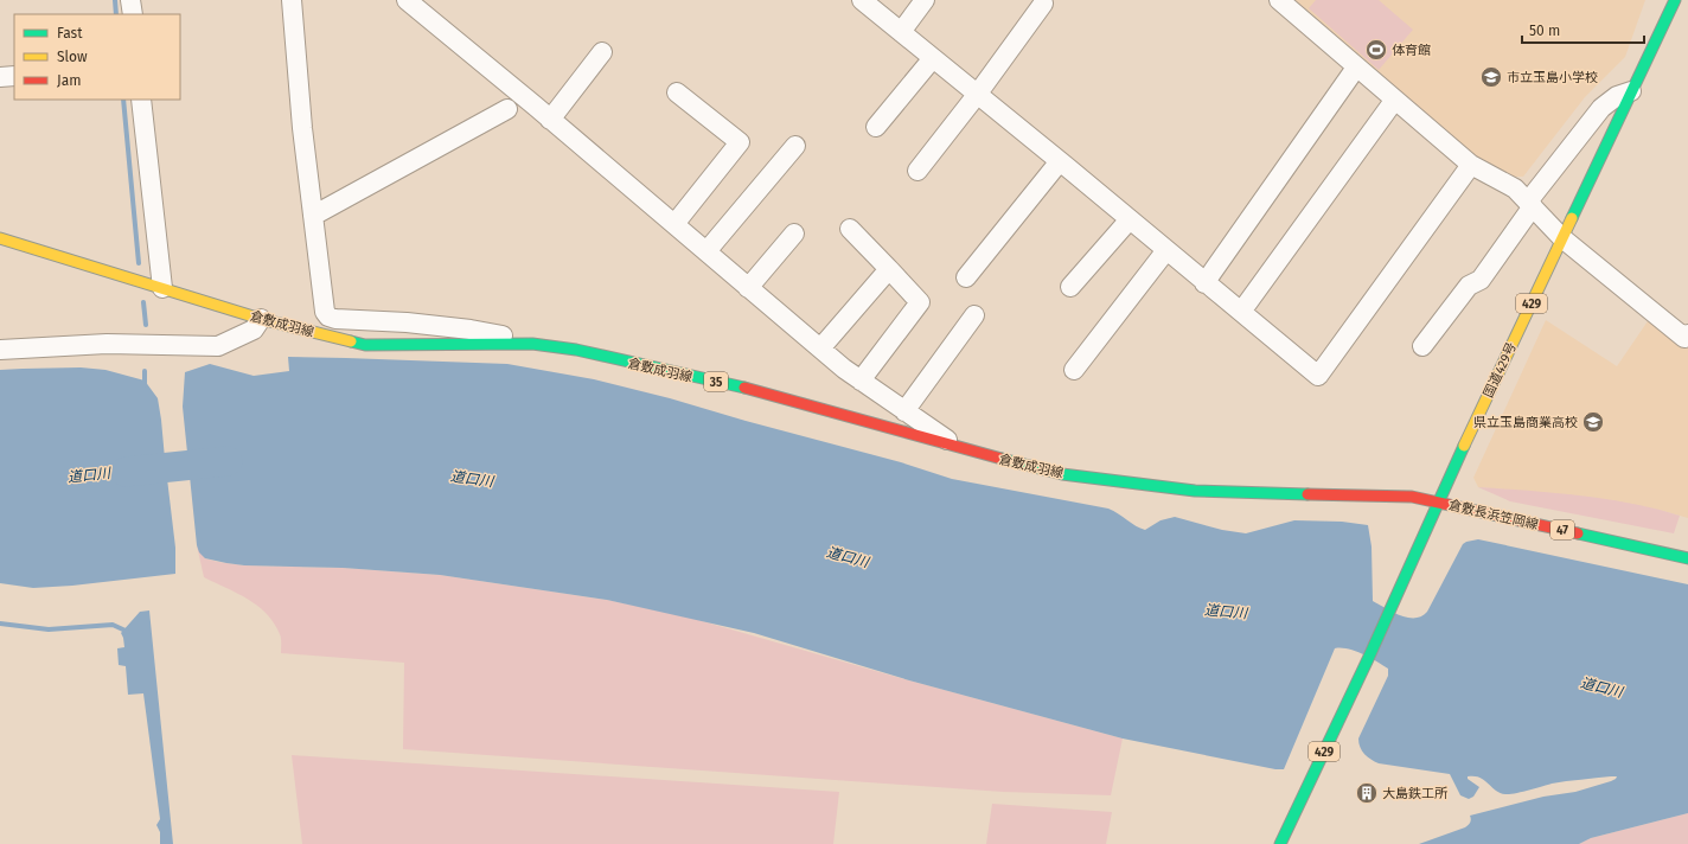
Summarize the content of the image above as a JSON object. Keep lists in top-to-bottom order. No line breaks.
{"streets":{"main road":["429","倉敷成羽線","国道429号","35","倉敷長浜笠岡線","47"]},"crossings":[["倉敷成羽線","国道429号"],["倉敷成羽線","倉敷長浜笠岡線"],["国道429号","倉敷長浜笠岡線"]],"water":["道口川"],"places":{"sports":["体育館"],"school or university":["市立玉島小学校","県立玉島商業高校"],"building":["大島鉄工所"]},"legend":["Fast","Slow","Jam"],"scale_bar":"50 m"}
